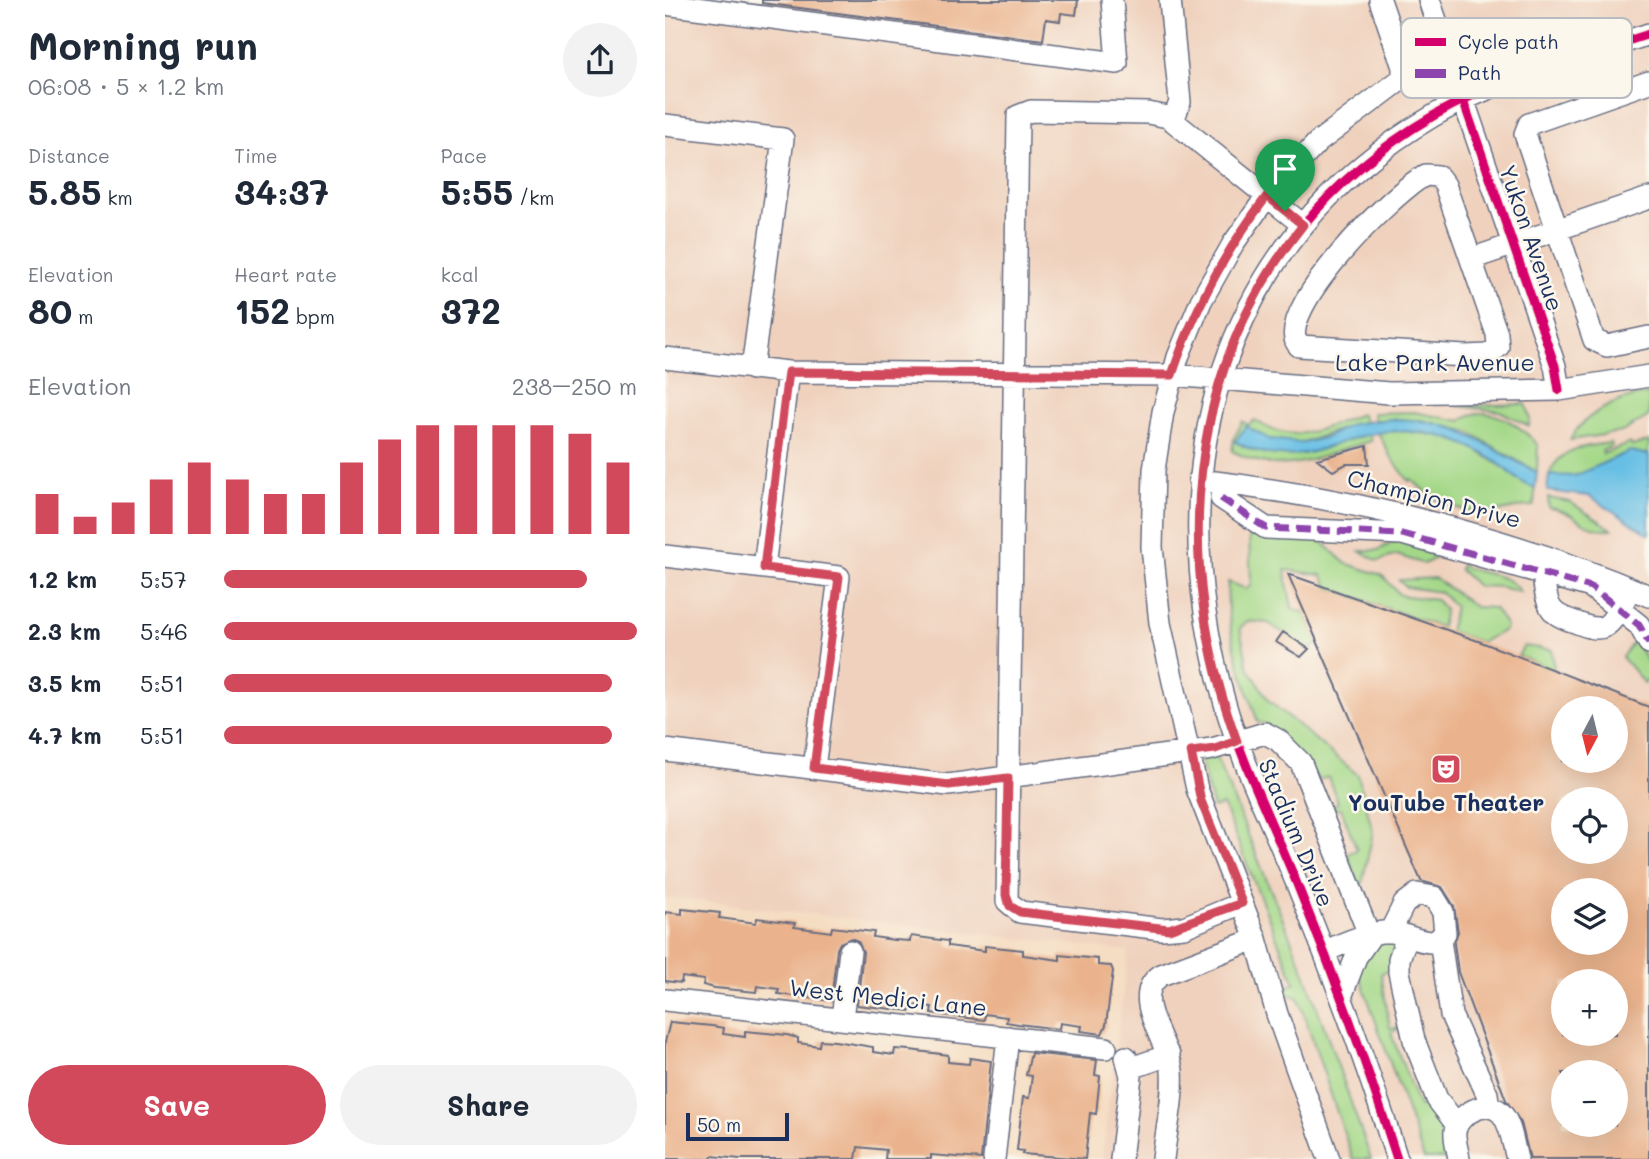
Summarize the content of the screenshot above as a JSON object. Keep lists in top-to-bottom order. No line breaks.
{"streets":{"street":["Yukon Avenue","Lake Park Avenue","Champion Drive","Stadium Drive","West Medici Lane"]},"crossings":[["Yukon Avenue","Lake Park Avenue"],["Yukon Avenue","Stadium Drive"],["Lake Park Avenue","Stadium Drive"],["Champion Drive","Stadium Drive"]],"places":{"theatre":["YouTube Theater"]},"legend":["Cycle path","Path"],"scale_bar":"50 m","north":"bottom","page":{"heading":["Morning run","06:08 · 5 × 1.2 km"],"stats":[["Distance","5.85 km"],["Time","34:37"],["Pace","5:55 /km"],["Elevation","80 m"],["Heart rate","152 bpm"],["kcal","372"]],"chart":["Elevation","238–250 m"],"list":[{"name":"1.2 km","note":"5:57"},{"name":"2.3 km","note":"5:46"},{"name":"3.5 km","note":"5:51"},{"name":"4.7 km","note":"5:51"}],"map_buttons":["+","−"],"buttons":["Save","Share"],"scale":"50 m"}}
